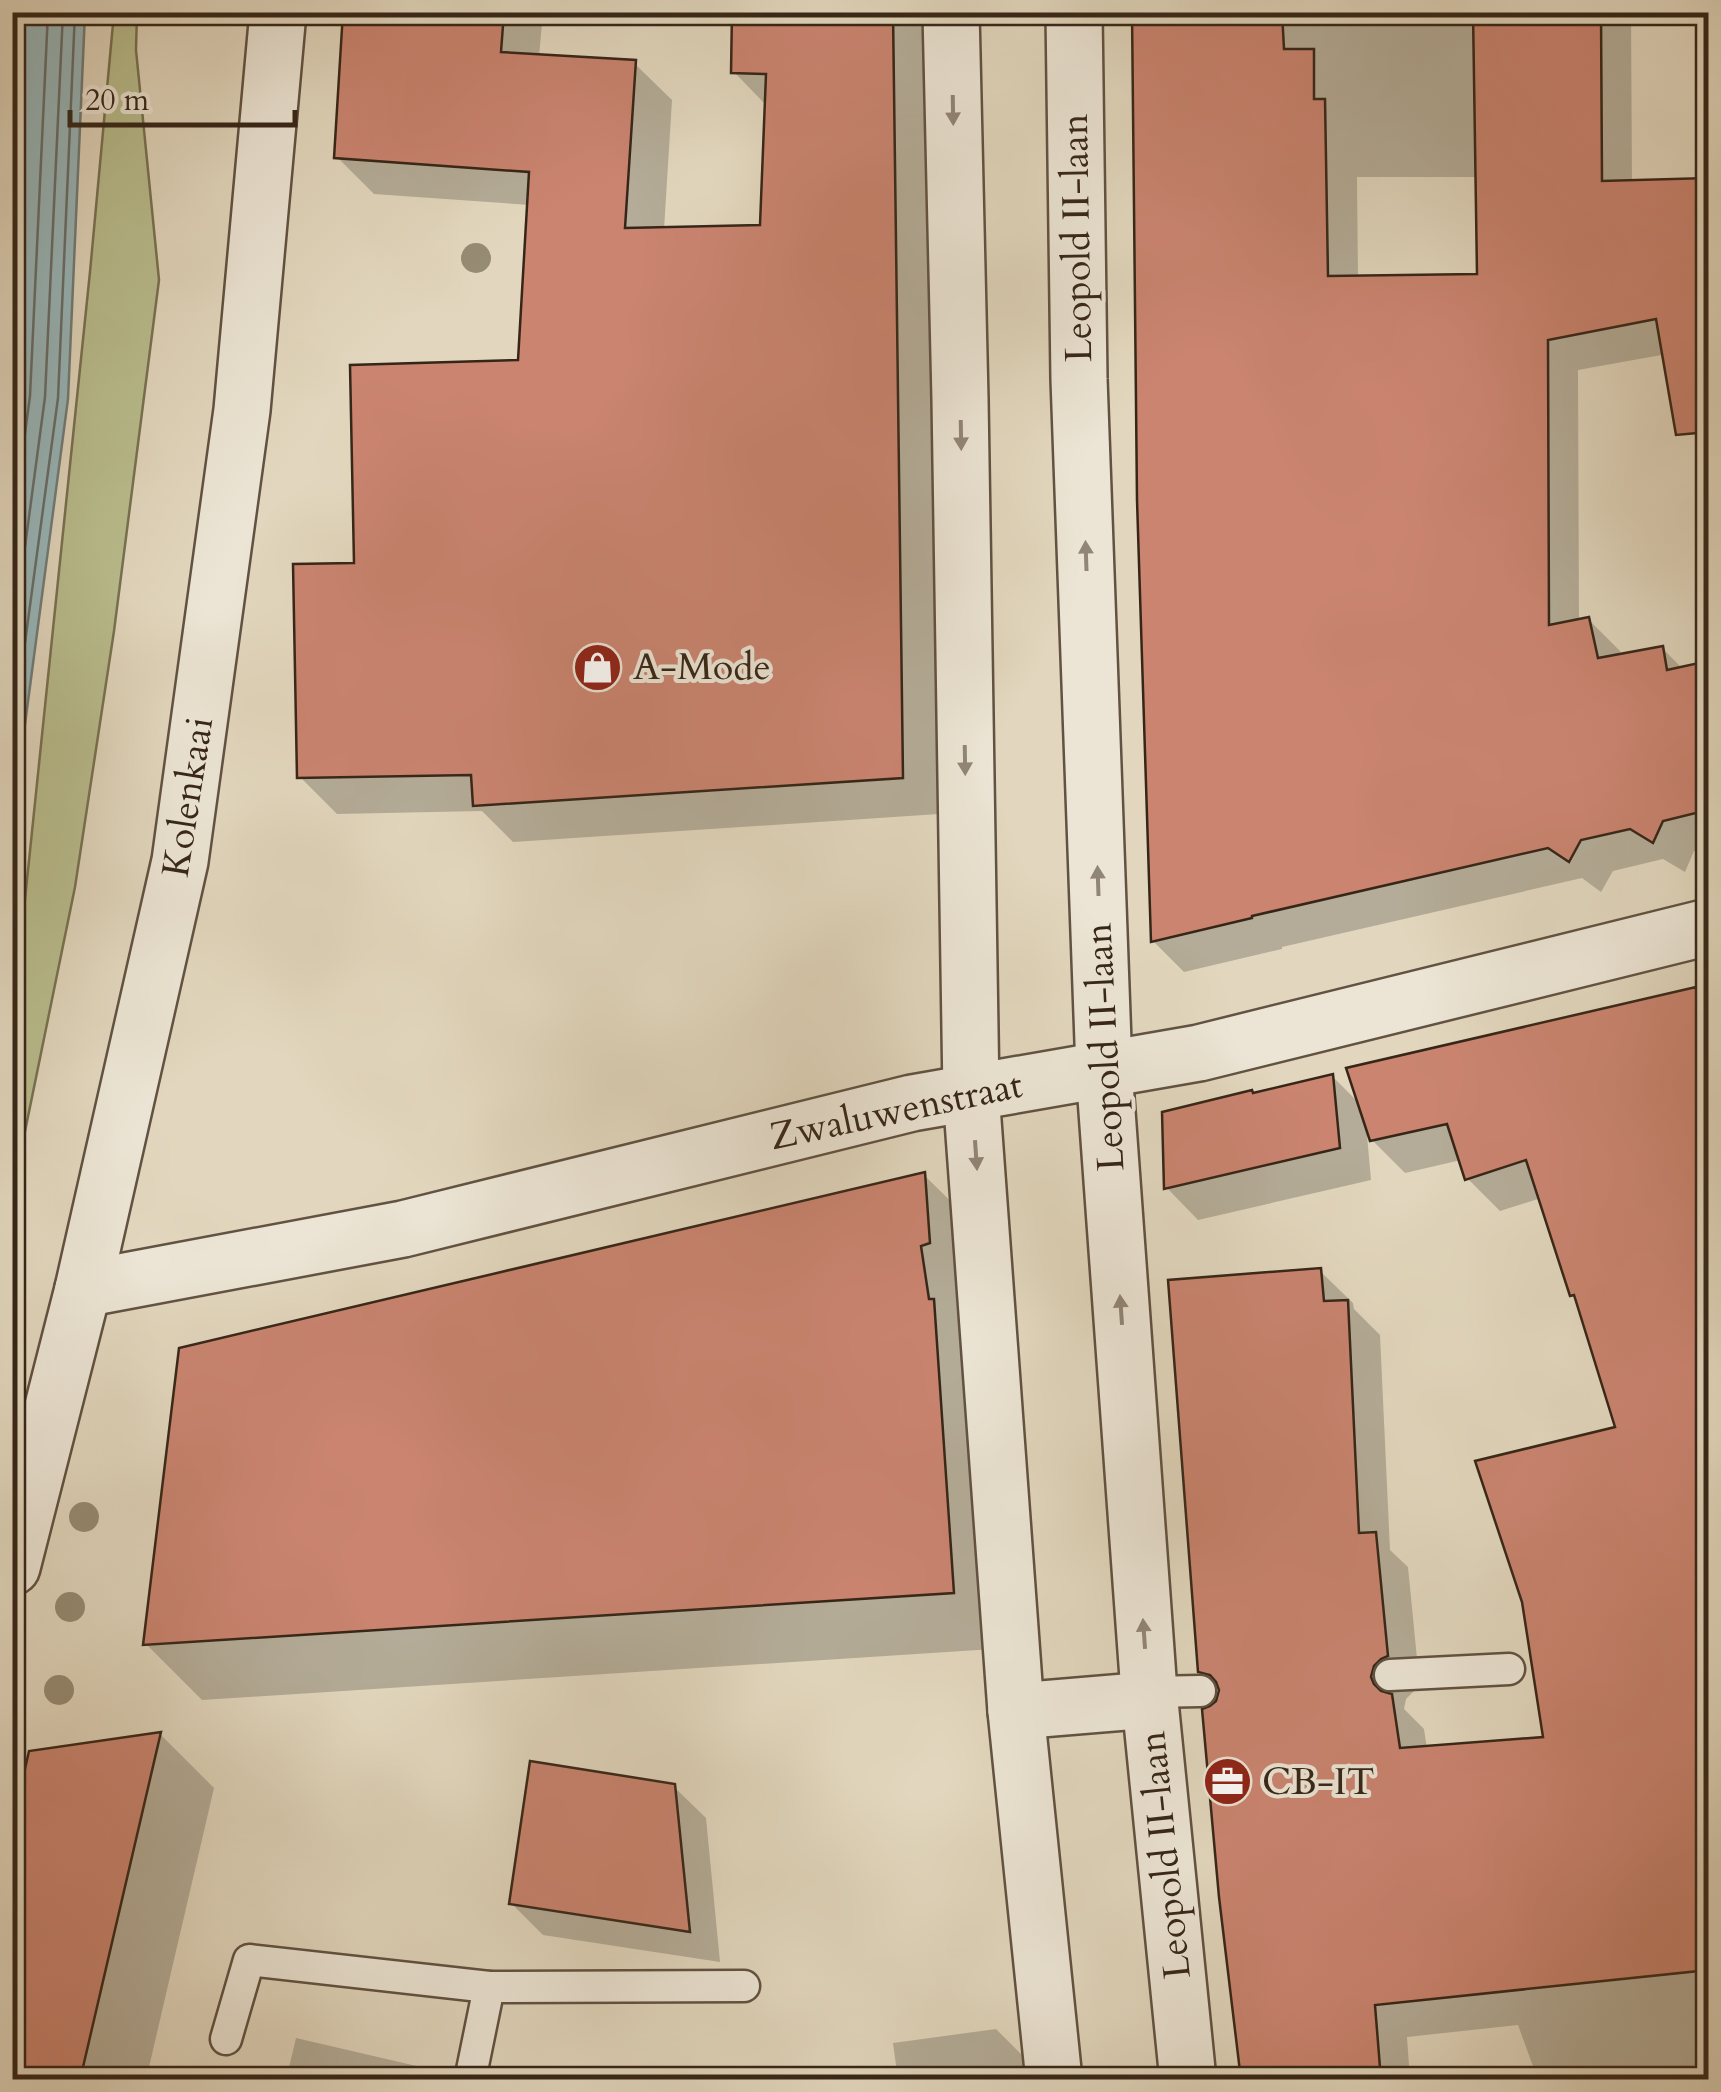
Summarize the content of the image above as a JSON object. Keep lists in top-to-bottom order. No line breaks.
{"streets":{"street":["Leopold II-laan","Kolenkaai","Zwaluwenstraat"]},"crossings":[["Leopold II-laan","Zwaluwenstraat"],["Kolenkaai","Zwaluwenstraat"]],"places":{"shop":["A-Mode"],"office":["CB-IT"]},"scale_bar":"20 m"}
